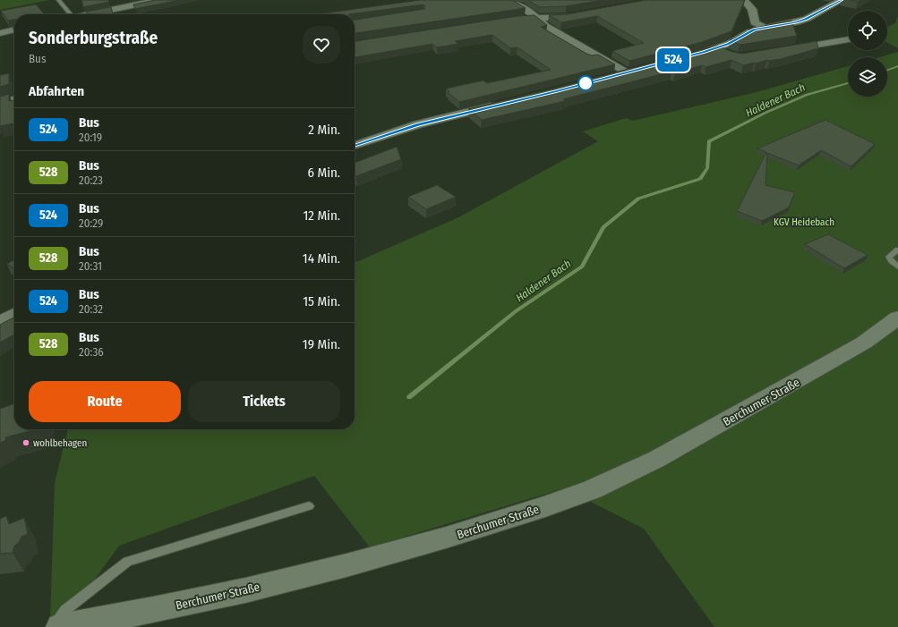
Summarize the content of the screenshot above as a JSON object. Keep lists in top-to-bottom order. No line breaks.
{"streets":{"main road":["Berchumer Straße"]},"water":["Haldener Bach"],"parks":["KGV Heidebach"],"places":["wohlbehagen"],"lines":["bus line 524"],"page":{"on_map":"524","heading":[["Sonderburgstraße","Bus"],"Abfahrten"],"list":[{"mark":"524","name":"Bus","note":"20:19","value":"2 Min."},{"mark":"528","name":"Bus","note":"20:23","value":"6 Min."},{"mark":"524","name":"Bus","note":"20:29","value":"12 Min."},{"mark":"528","name":"Bus","note":"20:31","value":"14 Min."},{"mark":"524","name":"Bus","note":"20:32","value":"15 Min."},{"mark":"528","name":"Bus","note":"20:36","value":"19 Min."}],"buttons":["Route","Tickets"]}}
